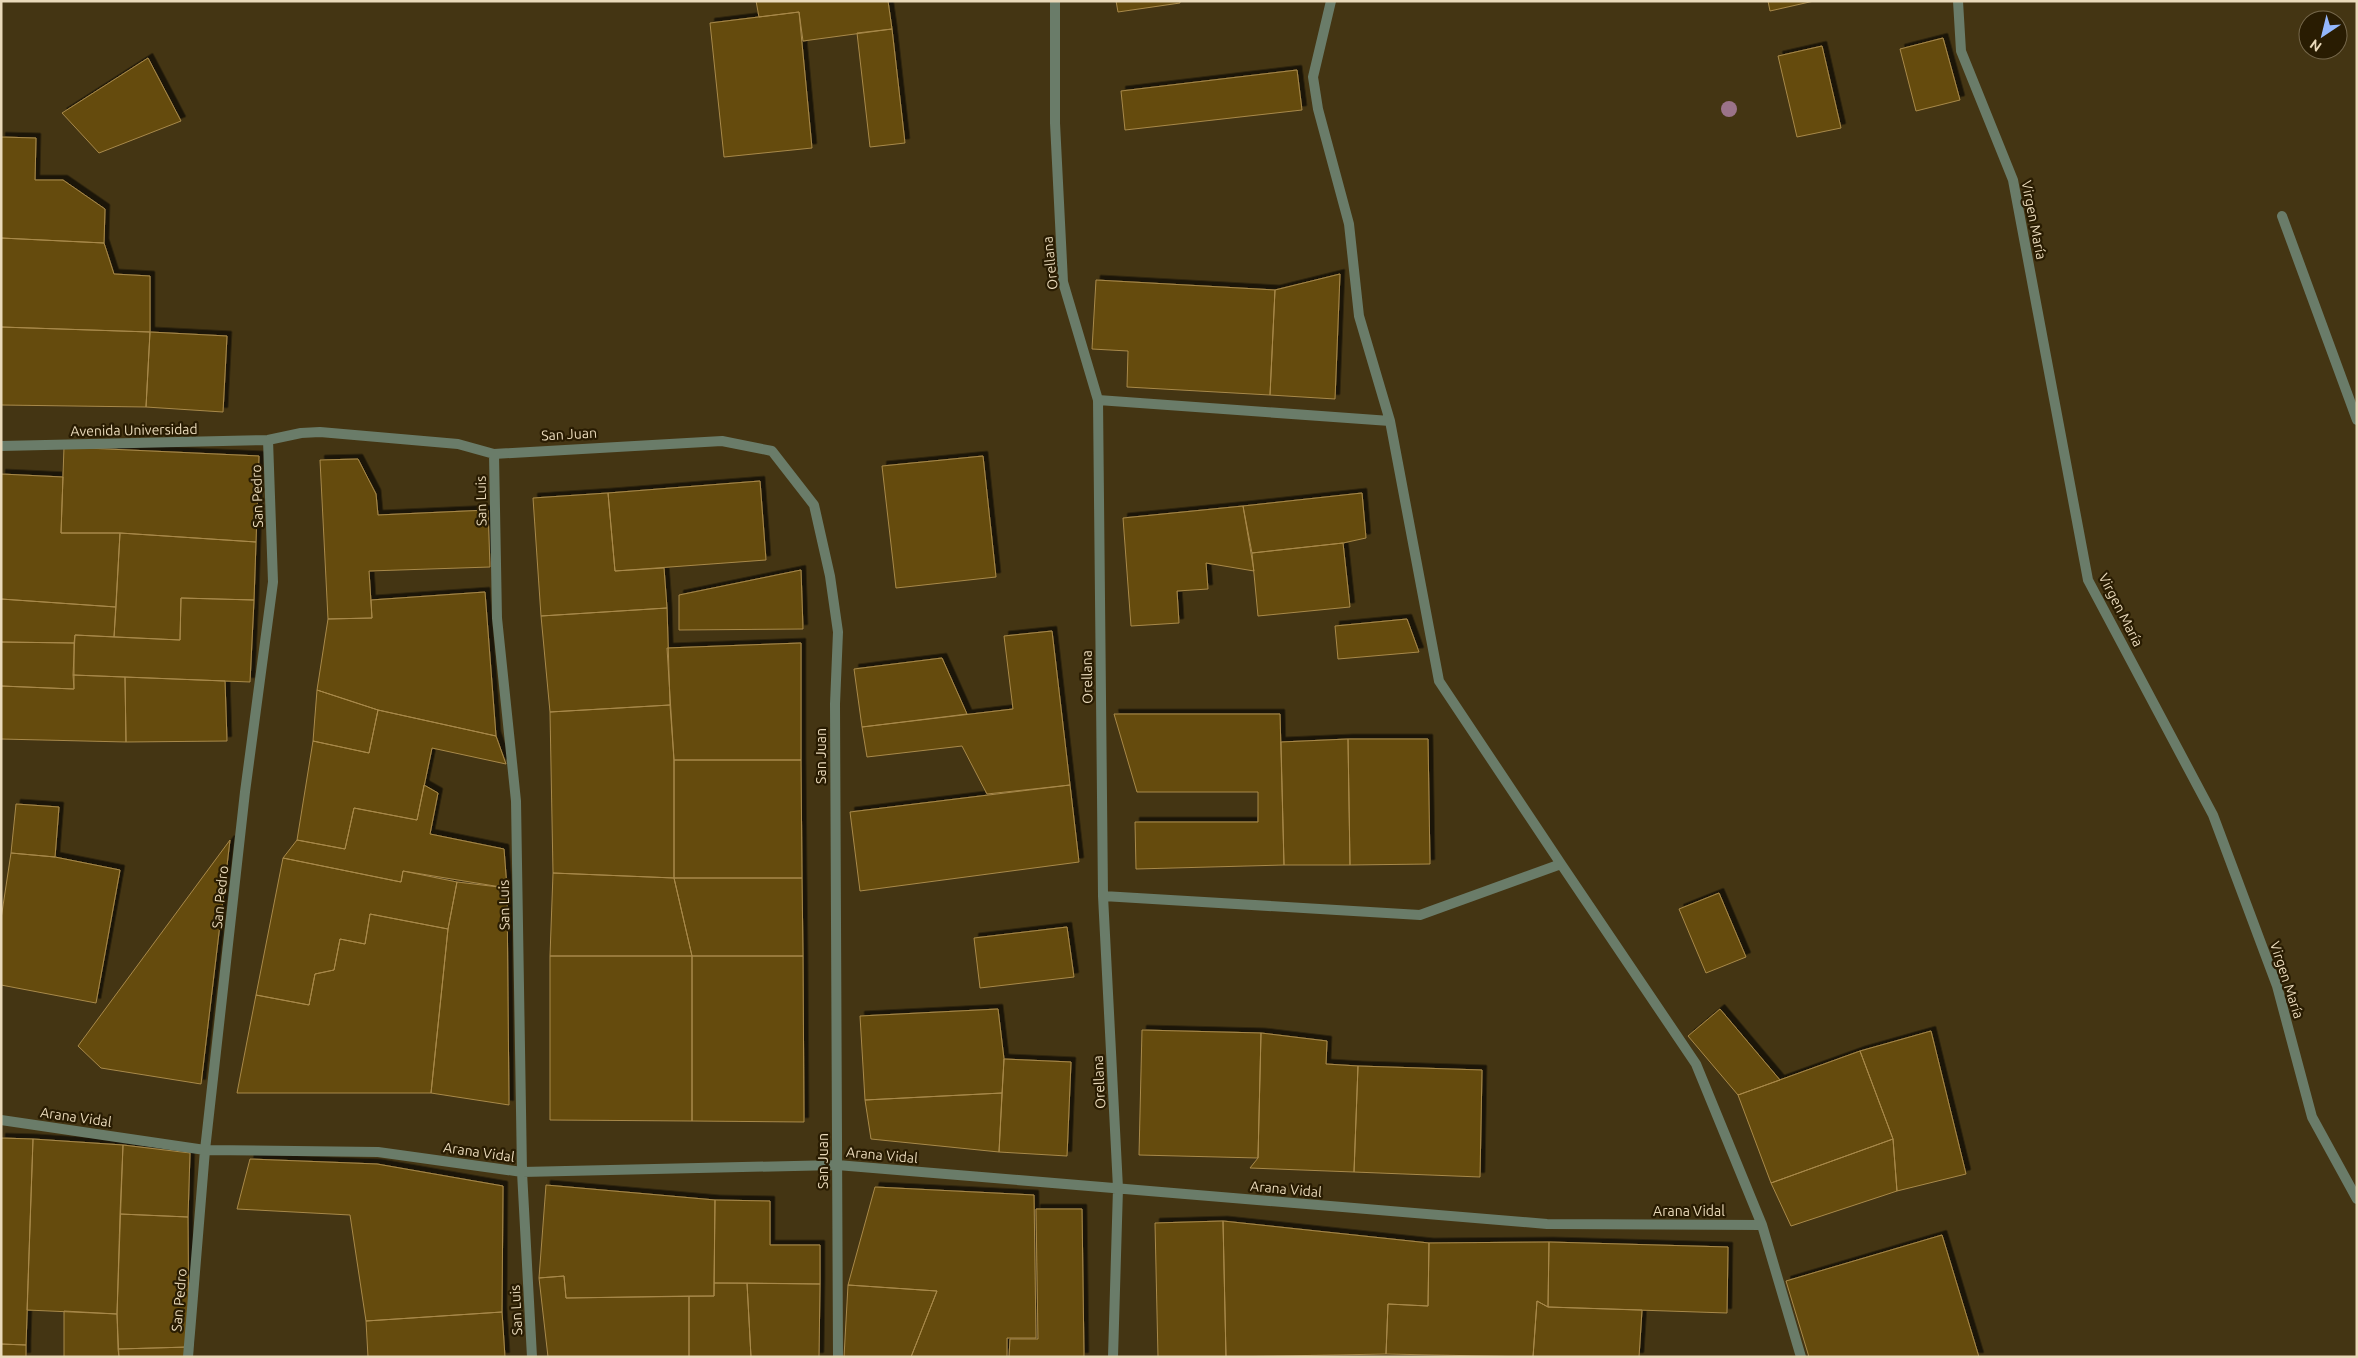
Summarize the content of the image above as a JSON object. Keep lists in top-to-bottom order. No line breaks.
{"streets":{"street":["Virgen María","Orellana","Avenida Universidad","San Juan","San Pedro","San Luis","Arana Vidal"]},"crossings":[["Orellana","Arana Vidal"],["Avenida Universidad","San Juan"],["Avenida Universidad","San Pedro"],["Avenida Universidad","San Luis"],["San Juan","San Luis"],["San Juan","Arana Vidal"],["San Pedro","Arana Vidal"],["San Luis","Arana Vidal"]],"north":"bottom left"}
